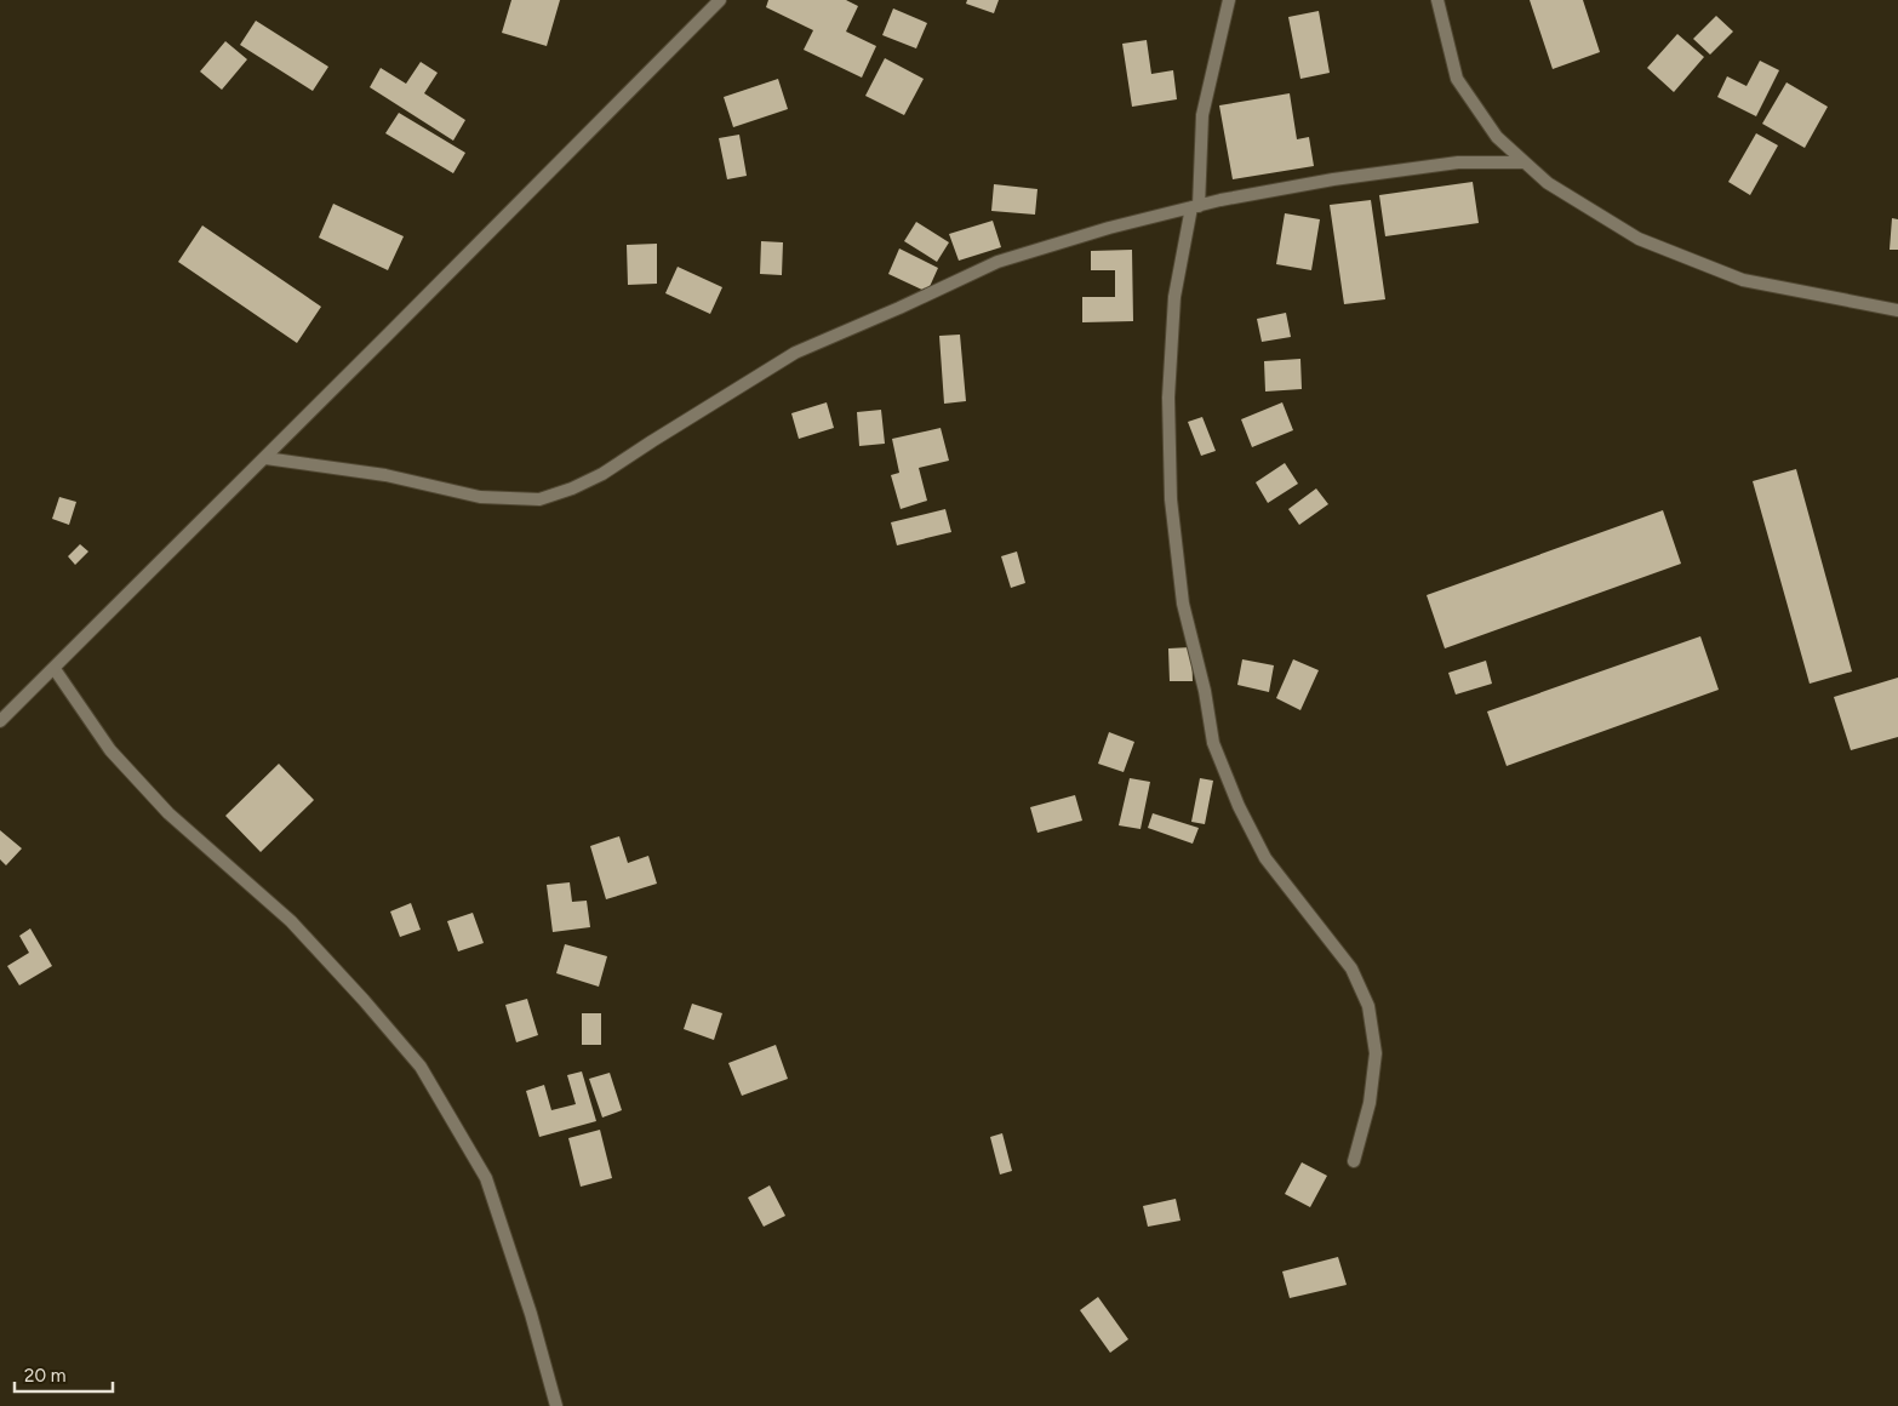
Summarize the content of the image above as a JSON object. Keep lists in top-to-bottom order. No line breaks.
{"scale_bar":"20 m"}
